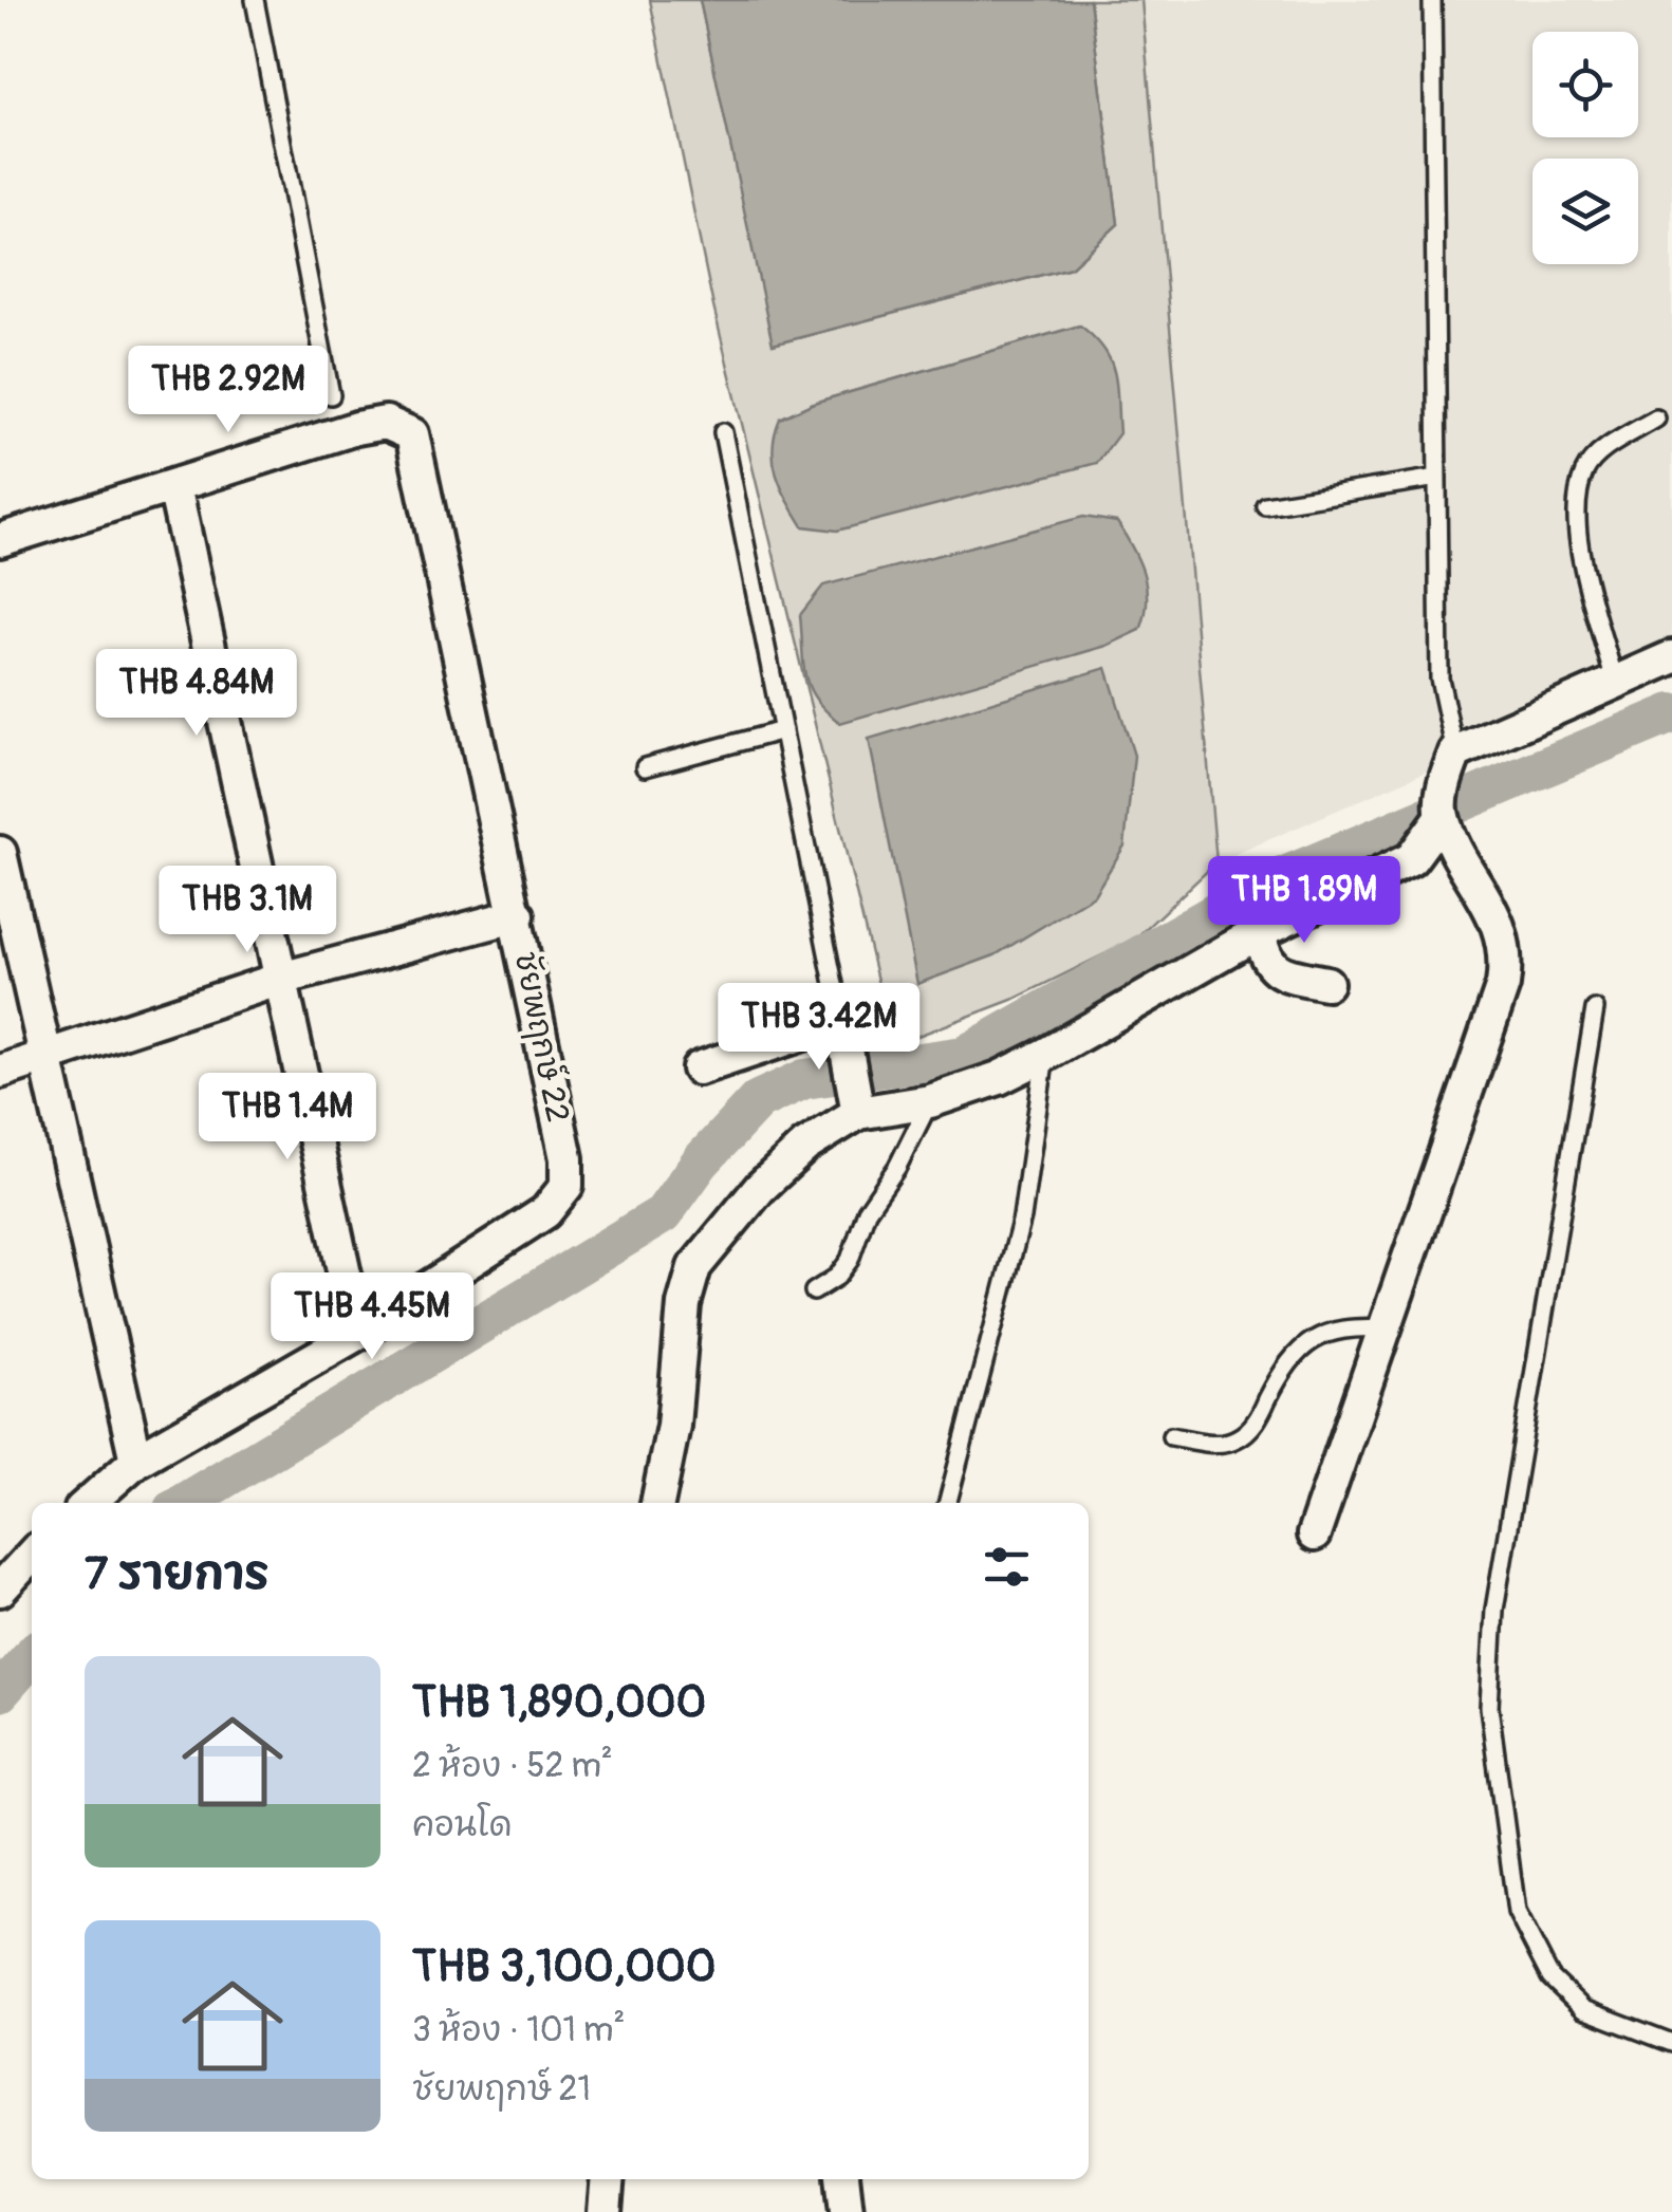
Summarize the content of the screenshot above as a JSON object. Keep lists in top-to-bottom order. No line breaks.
{"streets":{"street":["ชัยพฤกษ์ 22"]},"page":{"price":["THB 2.92M","THB 4.84M","THB 1.89M","THB 3.1M","THB 3.42M","THB 1.4M","THB 4.45M"],"heading":"7 รายการ","list":[{"name":"THB 1,890,000","note":"2 ห้อง · 52 m² · คอนโด"},{"name":"THB 3,100,000","note":"3 ห้อง · 101 m² · ชัยพฤกษ์ 21"}]}}
